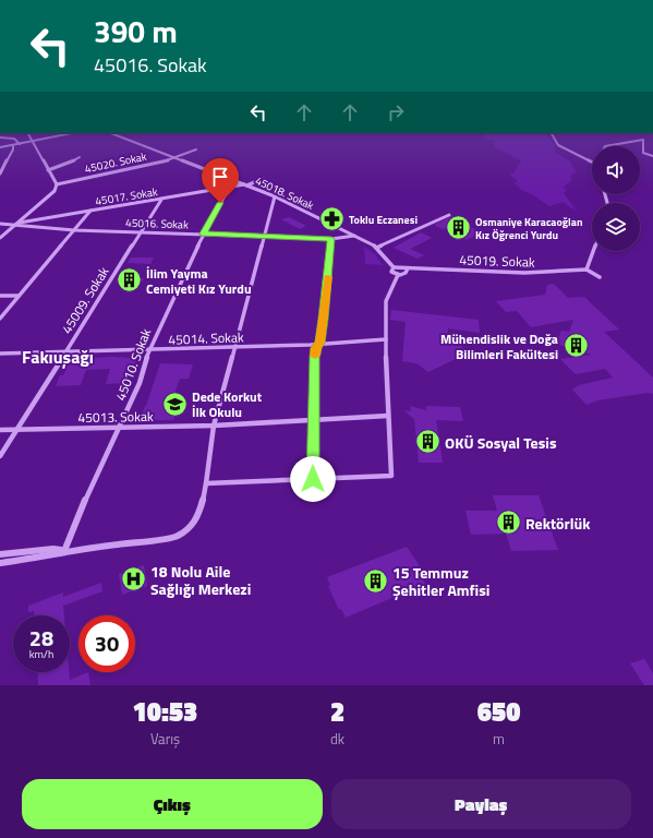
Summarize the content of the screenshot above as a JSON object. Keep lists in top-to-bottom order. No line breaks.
{"streets":{"street":["45020. Sokak","45018. Sokak","45017. Sokak","45016. Sokak","45019. Sokak","45009. Sokak","45014. Sokak","45010. Sokak","45013. Sokak"]},"crossings":[["45020. Sokak","45018. Sokak"],["45018. Sokak","45017. Sokak"],["45018. Sokak","45016. Sokak"],["45018. Sokak","45019. Sokak"],["45017. Sokak","45016. Sokak"],["45017. Sokak","45009. Sokak"],["45017. Sokak","45010. Sokak"],["45016. Sokak","45009. Sokak"],["45016. Sokak","45010. Sokak"],["45009. Sokak","45014. Sokak"],["45009. Sokak","45013. Sokak"],["45014. Sokak","45010. Sokak"],["45010. Sokak","45013. Sokak"]],"districts":["Fakıuşağı"],"places":{"pharmacy":["Toklu Eczanesi"],"building":["Osmaniye Karacaoğlan Kız Öğrenci Yurdu","İlim Yayma Cemiyeti Kız Yurdu","Mühendislik ve Doğa Bilimleri Fakültesi","OKÜ Sosyal Tesis","Rektörlük","15 Temmuz Şehitler Amfisi"],"school or university":["Dede Korkut İlk Okulu"],"hospital":["18 Nolu Aile Sağlığı Merkezi"]},"page":{"turn":["390 m","45016. Sokak"],"speed":"28 km/h","limit":"30","eta":["10:53","Varış","2","dk","650","m"],"buttons":["Çıkış","Paylaş"]}}
